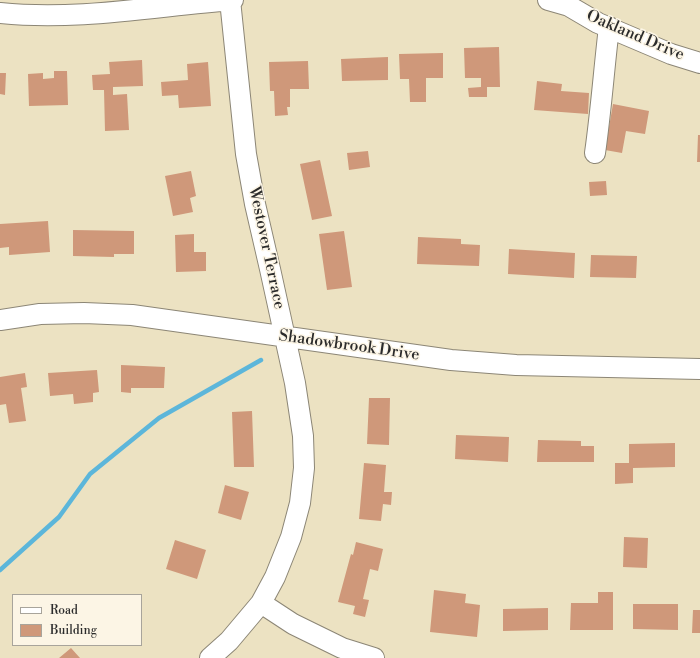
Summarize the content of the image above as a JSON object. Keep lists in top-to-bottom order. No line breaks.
{"streets":{"street":["Oakland Drive","Westover Terrace","Shadowbrook Drive"]},"crossings":[["Westover Terrace","Shadowbrook Drive"]],"legend":["Road","Building"]}
